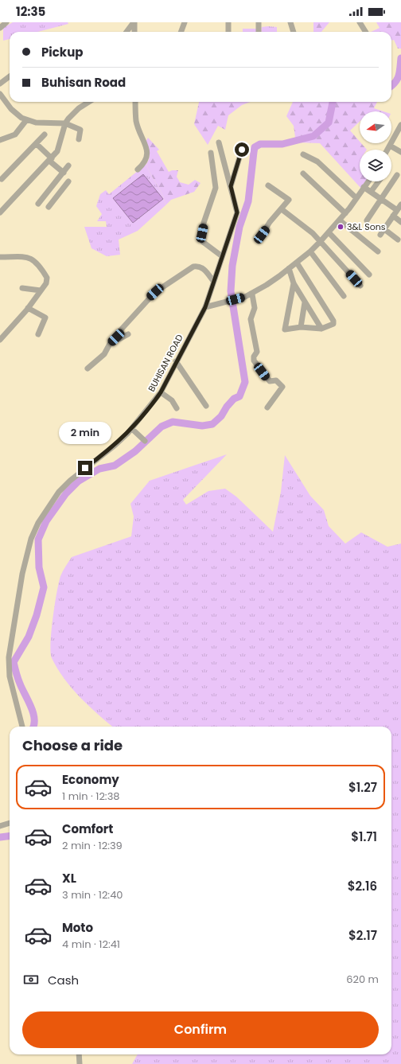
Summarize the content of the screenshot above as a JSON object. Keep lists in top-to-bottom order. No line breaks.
{"streets":{"street":["BUHISAN ROAD"]},"places":["3&L Sons"],"north":"left","page":{"status":"12:35","banner":["Pickup","Buhisan Road"],"bubble":"2 min","heading":"Choose a ride","list":[{"name":"Economy","note":"1 min · 12:38","value":"$1.27"},{"name":"Comfort","note":"2 min · 12:39","value":"$1.71"},{"name":"XL","note":"3 min · 12:40","value":"$2.16"},{"name":"Moto","note":"4 min · 12:41","value":"$2.17"}],"pay":["Cash","620 m"],"buttons":"Confirm"}}
